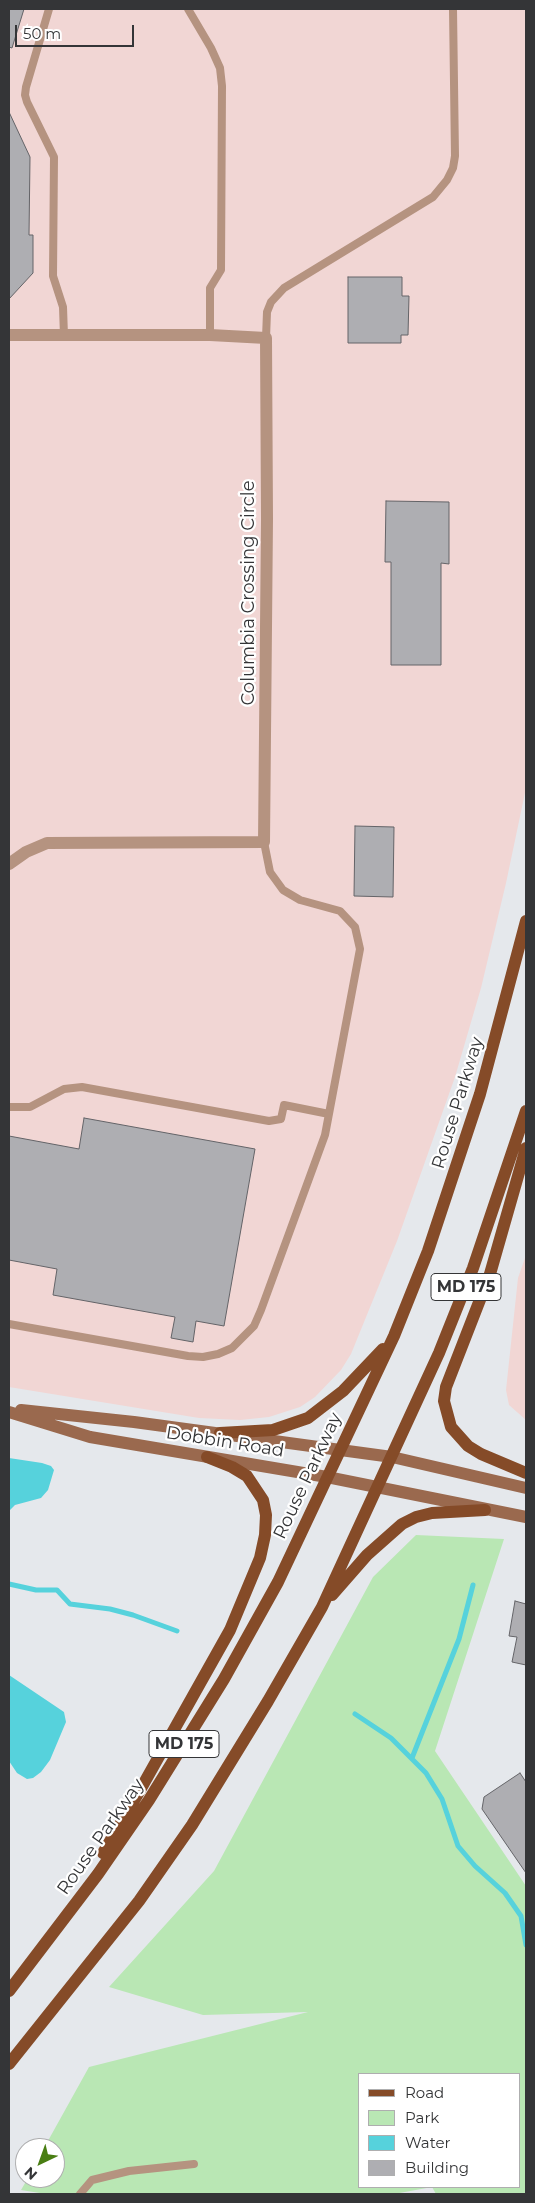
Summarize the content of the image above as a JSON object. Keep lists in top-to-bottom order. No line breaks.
{"streets":{"main road":["Rouse Parkway","MD 175"],"street":["Columbia Crossing Circle","Dobbin Road"]},"crossings":[["Rouse Parkway","Dobbin Road"],["MD 175","Dobbin Road"]],"legend":["Road","Park","Water","Building"],"scale_bar":"50 m","north":"bottom left"}
